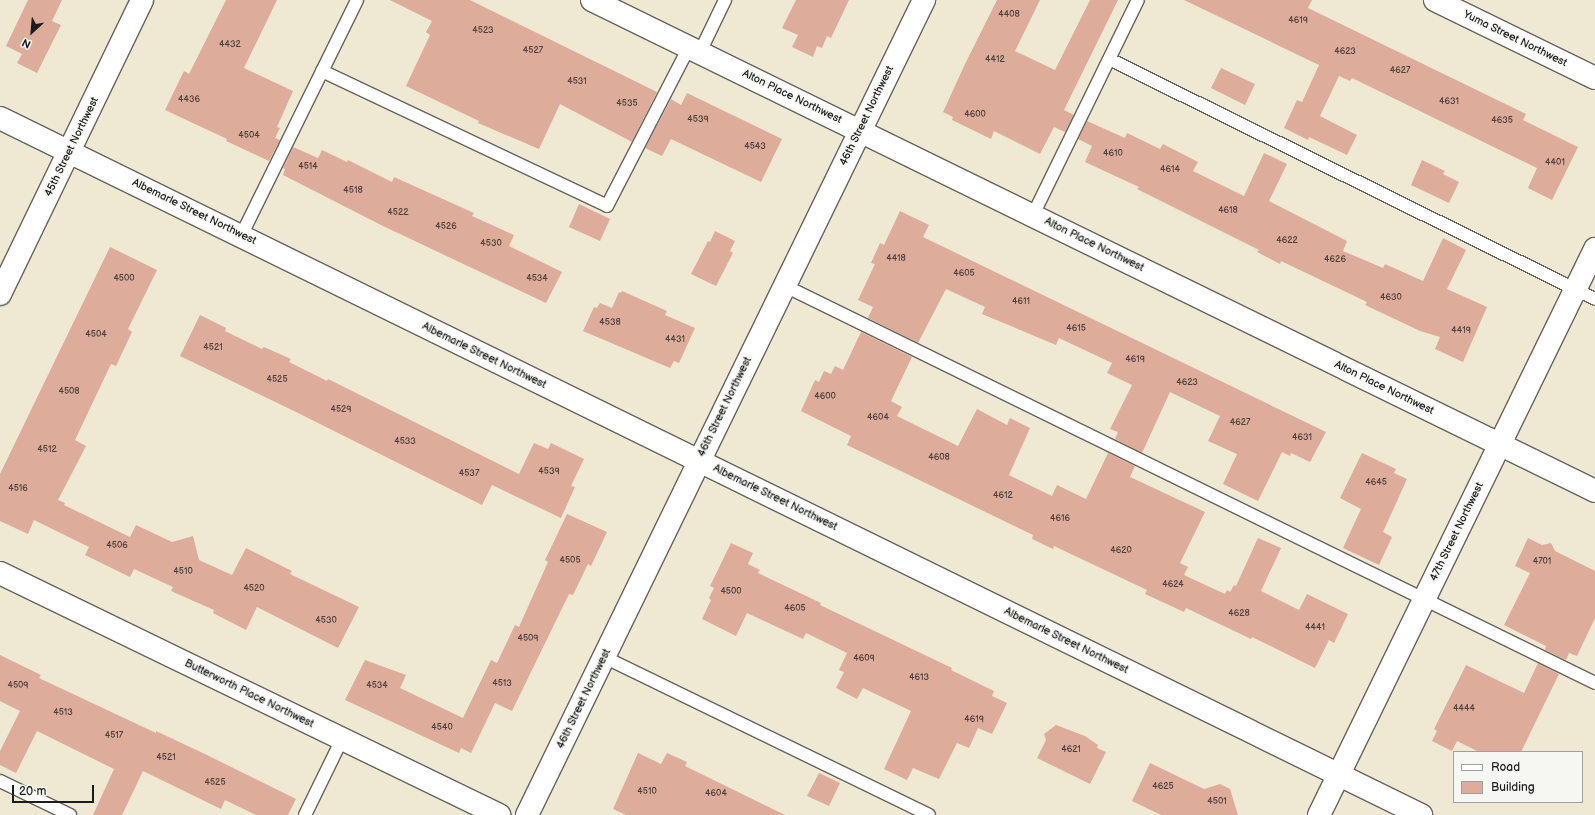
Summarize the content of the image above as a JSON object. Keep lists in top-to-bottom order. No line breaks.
{"streets":{"street":["Yuma Street Northwest","Alton Place Northwest","46th Street Northwest","45th Street Northwest","Albemarle Street Northwest","47th Street Northwest","Butterworth Place Northwest"]},"crossings":[["Alton Place Northwest","46th Street Northwest"],["Alton Place Northwest","47th Street Northwest"],["46th Street Northwest","Albemarle Street Northwest"],["45th Street Northwest","Albemarle Street Northwest"],["Albemarle Street Northwest","47th Street Northwest"]],"house_numbers":["4408","4619","4523","4432","4527","4623","4412","4627","4531","4436","4631","4535","4600","4539","4635","4504","4543","4610","4401","4514","4614","4518","4618","4522","4526","4622","4530","4418","4626","4605","4500","4534","4630","4611","4538","4615","4419","4504","4431","4521","4619","4525","4623","4508","4600","4529","4604","4627","4631","4533","4512","4608","4539","4537","4645","4516","4612","4616","4506","4620","4505","4701","4510","4624","4520","4500","4605","4628","4530","4441","4509","4609","4613","4513","4509","4534","4444","4513","4619","4540","4517","4621","4521","4525","4625","4510","4604","4501"],"legend":["Road","Building"],"scale_bar":"20 m","north":"bottom left"}
